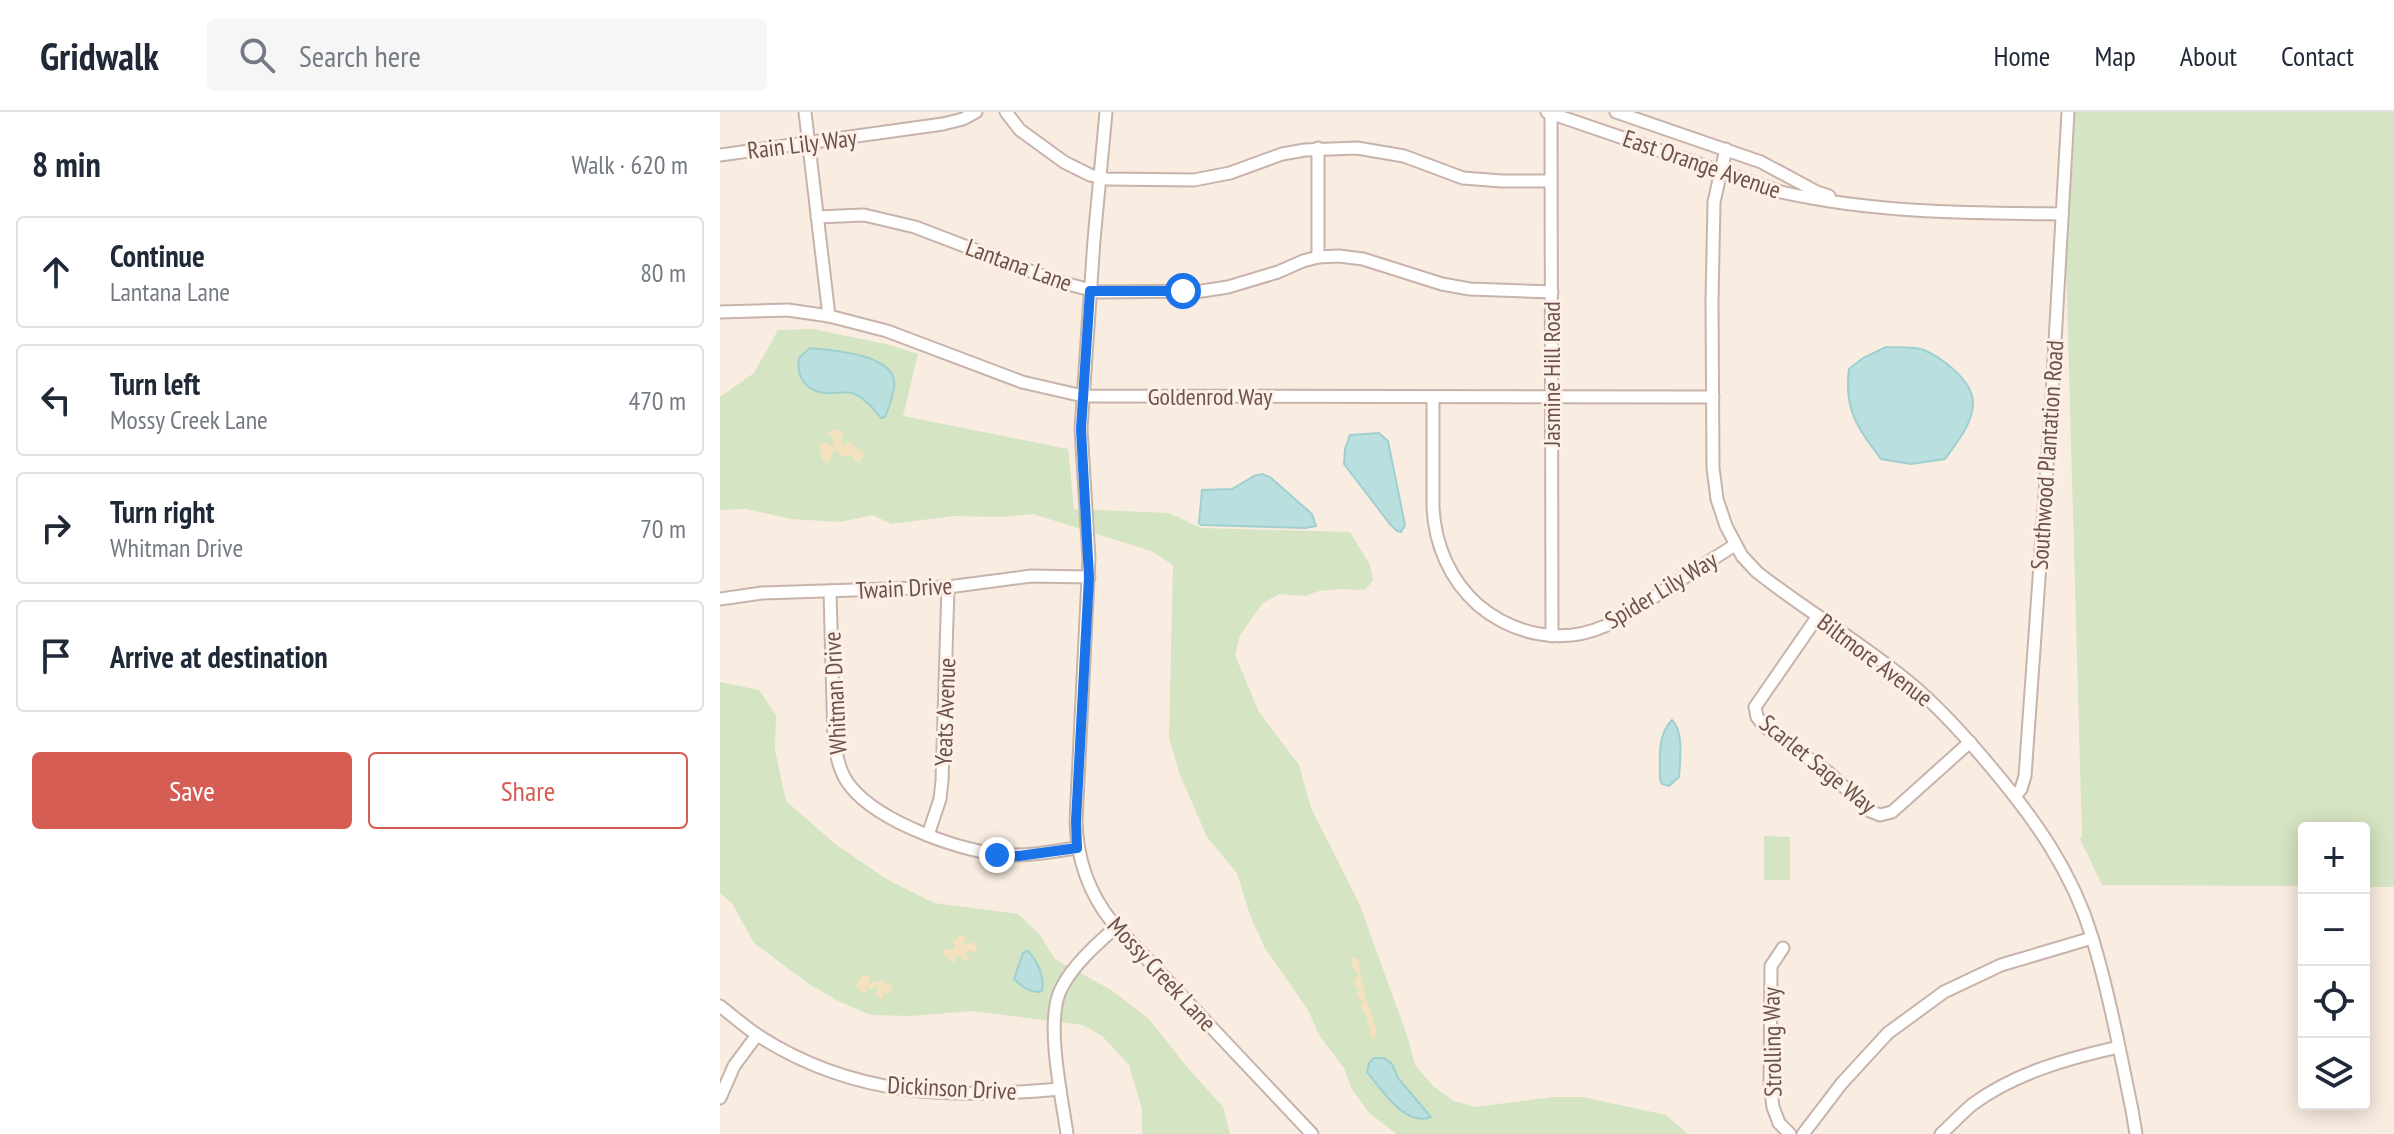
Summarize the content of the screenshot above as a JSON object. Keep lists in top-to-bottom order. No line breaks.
{"streets":{"street":["Rain Lily Way","East Orange Avenue","Lantana Lane","Jasmine Hill Road","Goldenrod Way","Southwood Plantation Road","Twain Drive","Spider Lily Way","Biltmore Avenue","Whitman Drive","Yeats Avenue","Scarlet Sage Way","Mossy Creek Lane","Strolling Way","Dickinson Drive"]},"crossings":[["East Orange Avenue","Jasmine Hill Road"],["East Orange Avenue","Southwood Plantation Road"],["East Orange Avenue","Biltmore Avenue"],["Lantana Lane","Jasmine Hill Road"],["Lantana Lane","Mossy Creek Lane"],["Jasmine Hill Road","Goldenrod Way"],["Jasmine Hill Road","Spider Lily Way"],["Goldenrod Way","Spider Lily Way"],["Goldenrod Way","Biltmore Avenue"],["Goldenrod Way","Mossy Creek Lane"],["Southwood Plantation Road","Biltmore Avenue"],["Twain Drive","Whitman Drive"],["Twain Drive","Yeats Avenue"],["Twain Drive","Mossy Creek Lane"],["Spider Lily Way","Biltmore Avenue"],["Biltmore Avenue","Scarlet Sage Way"],["Whitman Drive","Yeats Avenue"],["Whitman Drive","Mossy Creek Lane"]],"page":{"header":"Gridwalk","search":"Search here","nav":["Home","Map","About","Contact"],"heading":["8 min","Walk · 620 m"],"list":[["Continue","Lantana Lane","80 m"],["Turn left","Mossy Creek Lane","470 m"],["Turn right","Whitman Drive","70 m"],"Arrive at destination"],"buttons":["Save","Share"],"map_buttons":["+","−"]}}
